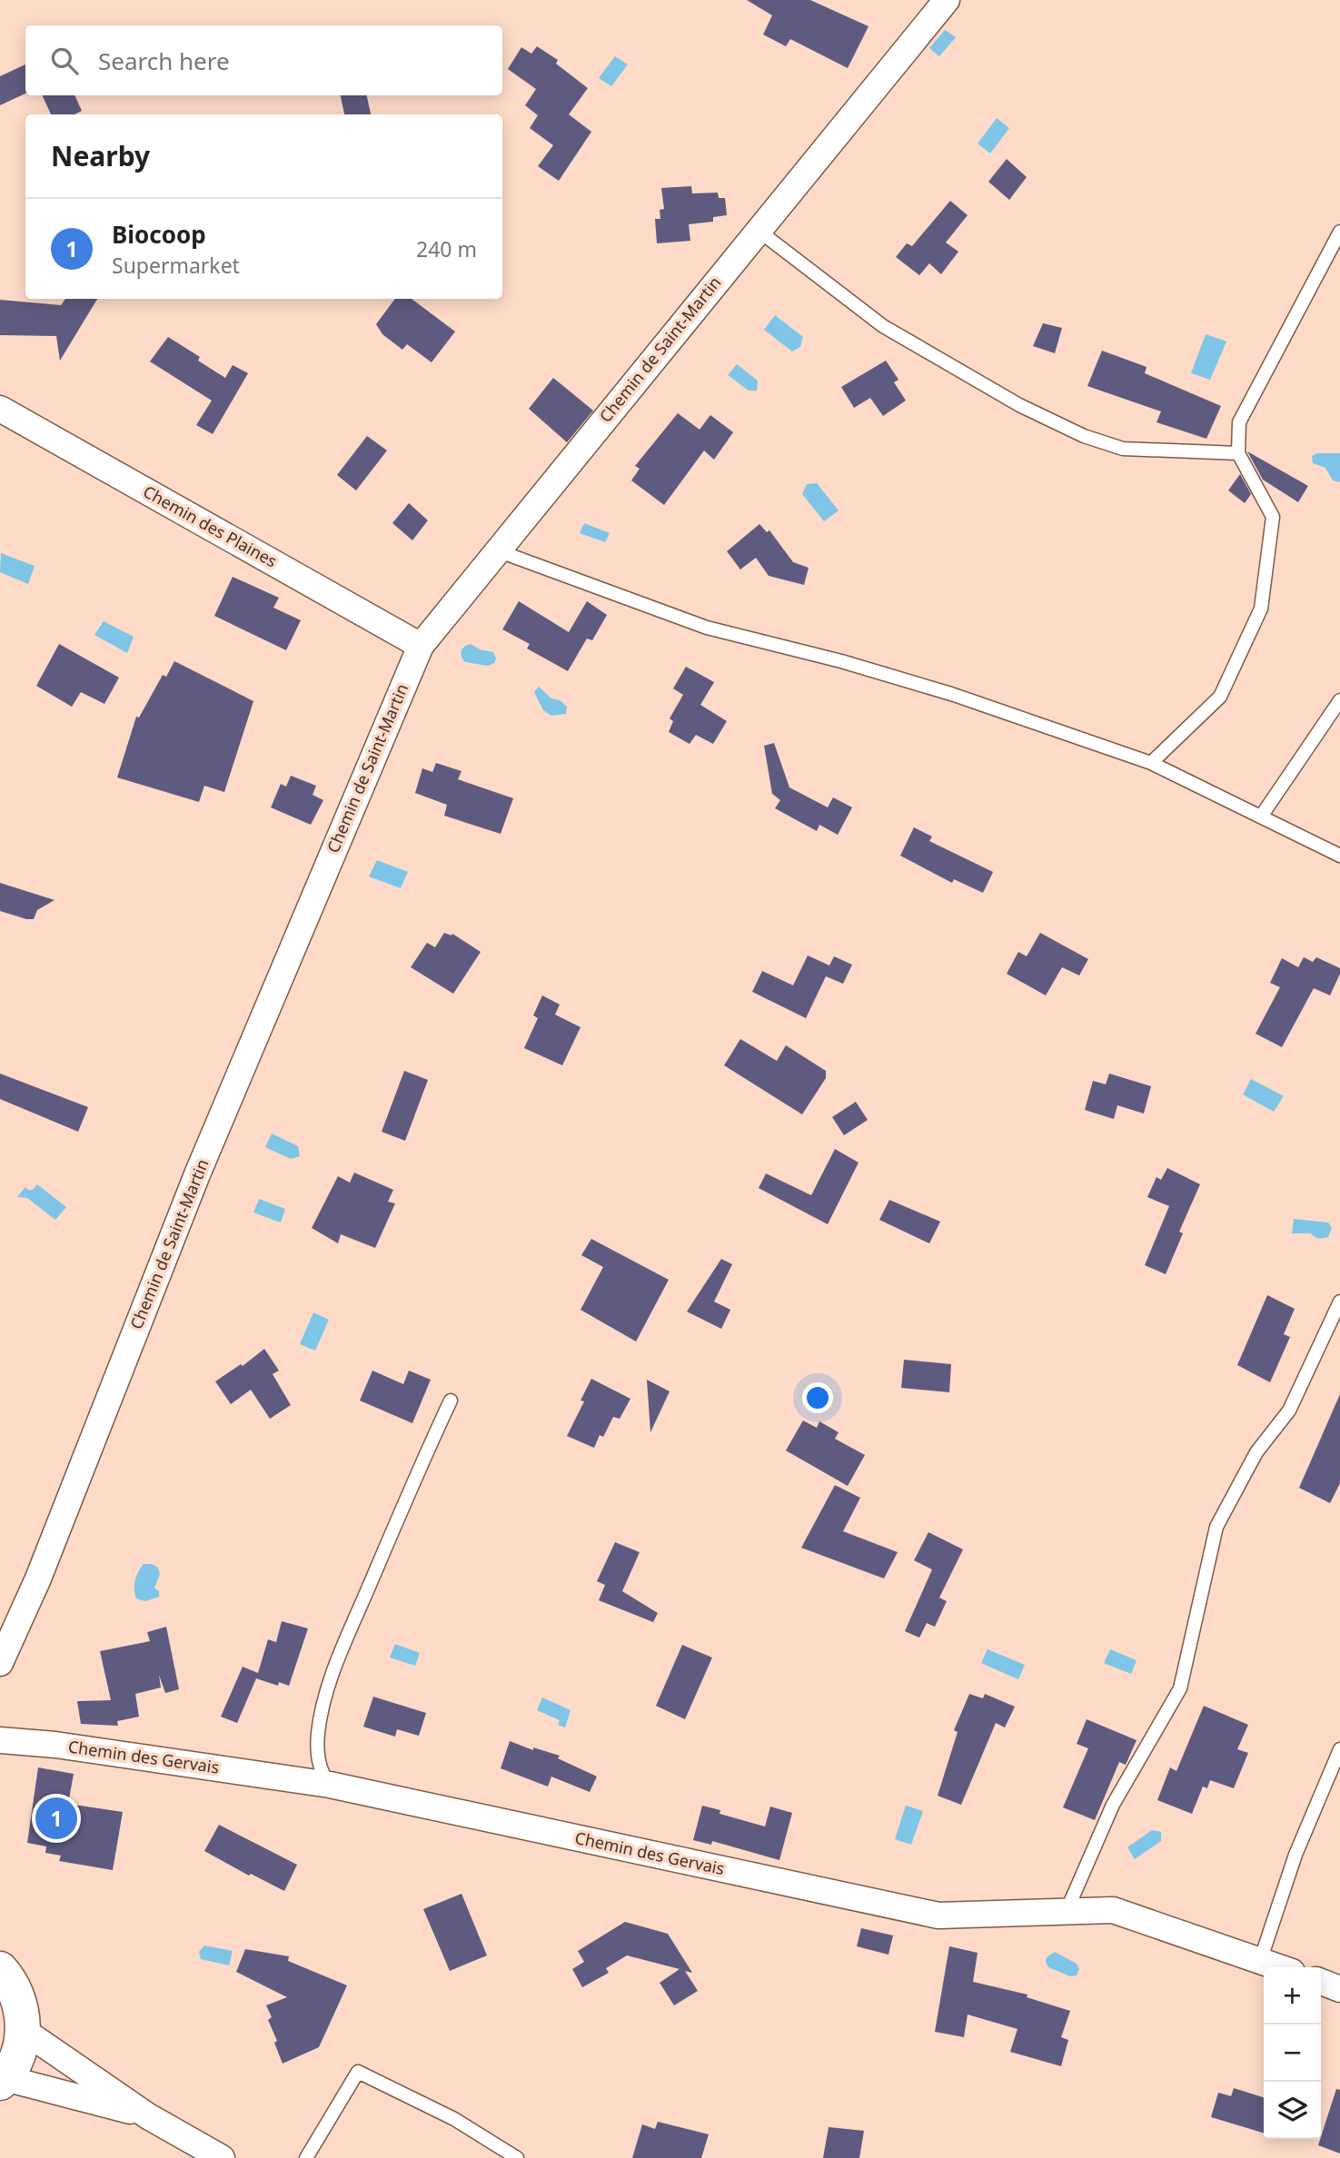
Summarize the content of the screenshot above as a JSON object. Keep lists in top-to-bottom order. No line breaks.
{"streets":{"street":["Chemin de Saint-Martin","Chemin des Plaines","Chemin des Gervais"]},"crossings":[["Chemin de Saint-Martin","Chemin des Plaines"]],"page":{"search":"Search here","heading":"Nearby","list":[{"mark":"1","name":"Biocoop","note":"Supermarket","value":"240 m"}],"pins":"1","map_buttons":["+","−"]}}
